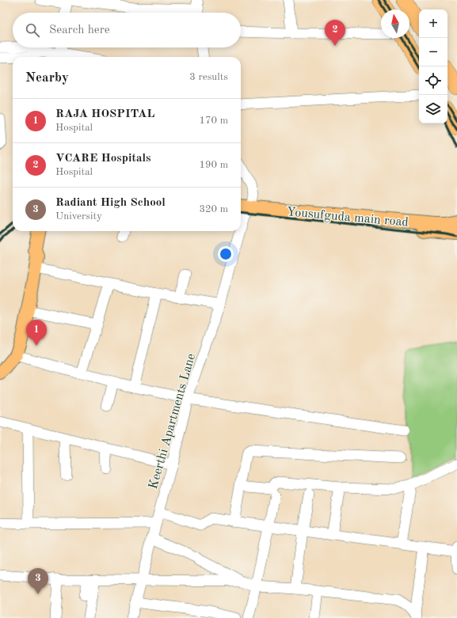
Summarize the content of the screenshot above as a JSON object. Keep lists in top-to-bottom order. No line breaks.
{"streets":{"main road":["Yousufguda main road"],"street":["Keerthi Apartments Lane"]},"crossings":[["Yousufguda main road","Keerthi Apartments Lane"]],"north":"top","page":{"map_buttons":["+","−"],"search":"Search here","pins":["2","1","3"],"heading":["Nearby","3 results"],"list":[{"mark":"1","name":"RAJA HOSPITAL","note":"Hospital","value":"170 m"},{"mark":"2","name":"VCARE Hospitals","note":"Hospital","value":"190 m"},{"mark":"3","name":"Radiant High School","note":"University","value":"320 m"}]}}
